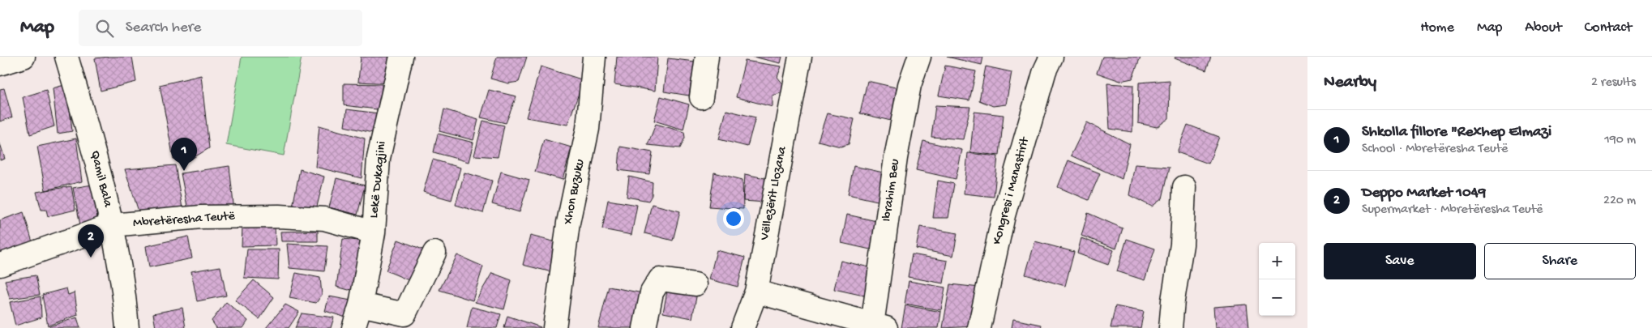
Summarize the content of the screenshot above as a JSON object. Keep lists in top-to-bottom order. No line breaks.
{"streets":{"street":["Qamil Bala","Lekë Dukagjini","Ibrahim Beu","Kongresi i Manastirit","Xhon Buzuku","Vëllezërit Llozana","Mbretëresha Teutë"]},"crossings":[["Qamil Bala","Mbretëresha Teutë"],["Lekë Dukagjini","Mbretëresha Teutë"]],"page":{"header":"Map","search":"Search here","nav":["Home","Map","About","Contact"],"heading":["Nearby","2 results"],"list":[{"mark":"1","name":"Shkolla fillore \"Rexhep Elmazi","note":"School · Mbretëresha Teutë","value":"190 m"},{"mark":"2","name":"Deppo Market 1049","note":"Supermarket · Mbretëresha Teutë","value":"220 m"}],"pins":["1","2"],"buttons":["Save","Share"],"map_buttons":["+","−"]}}
